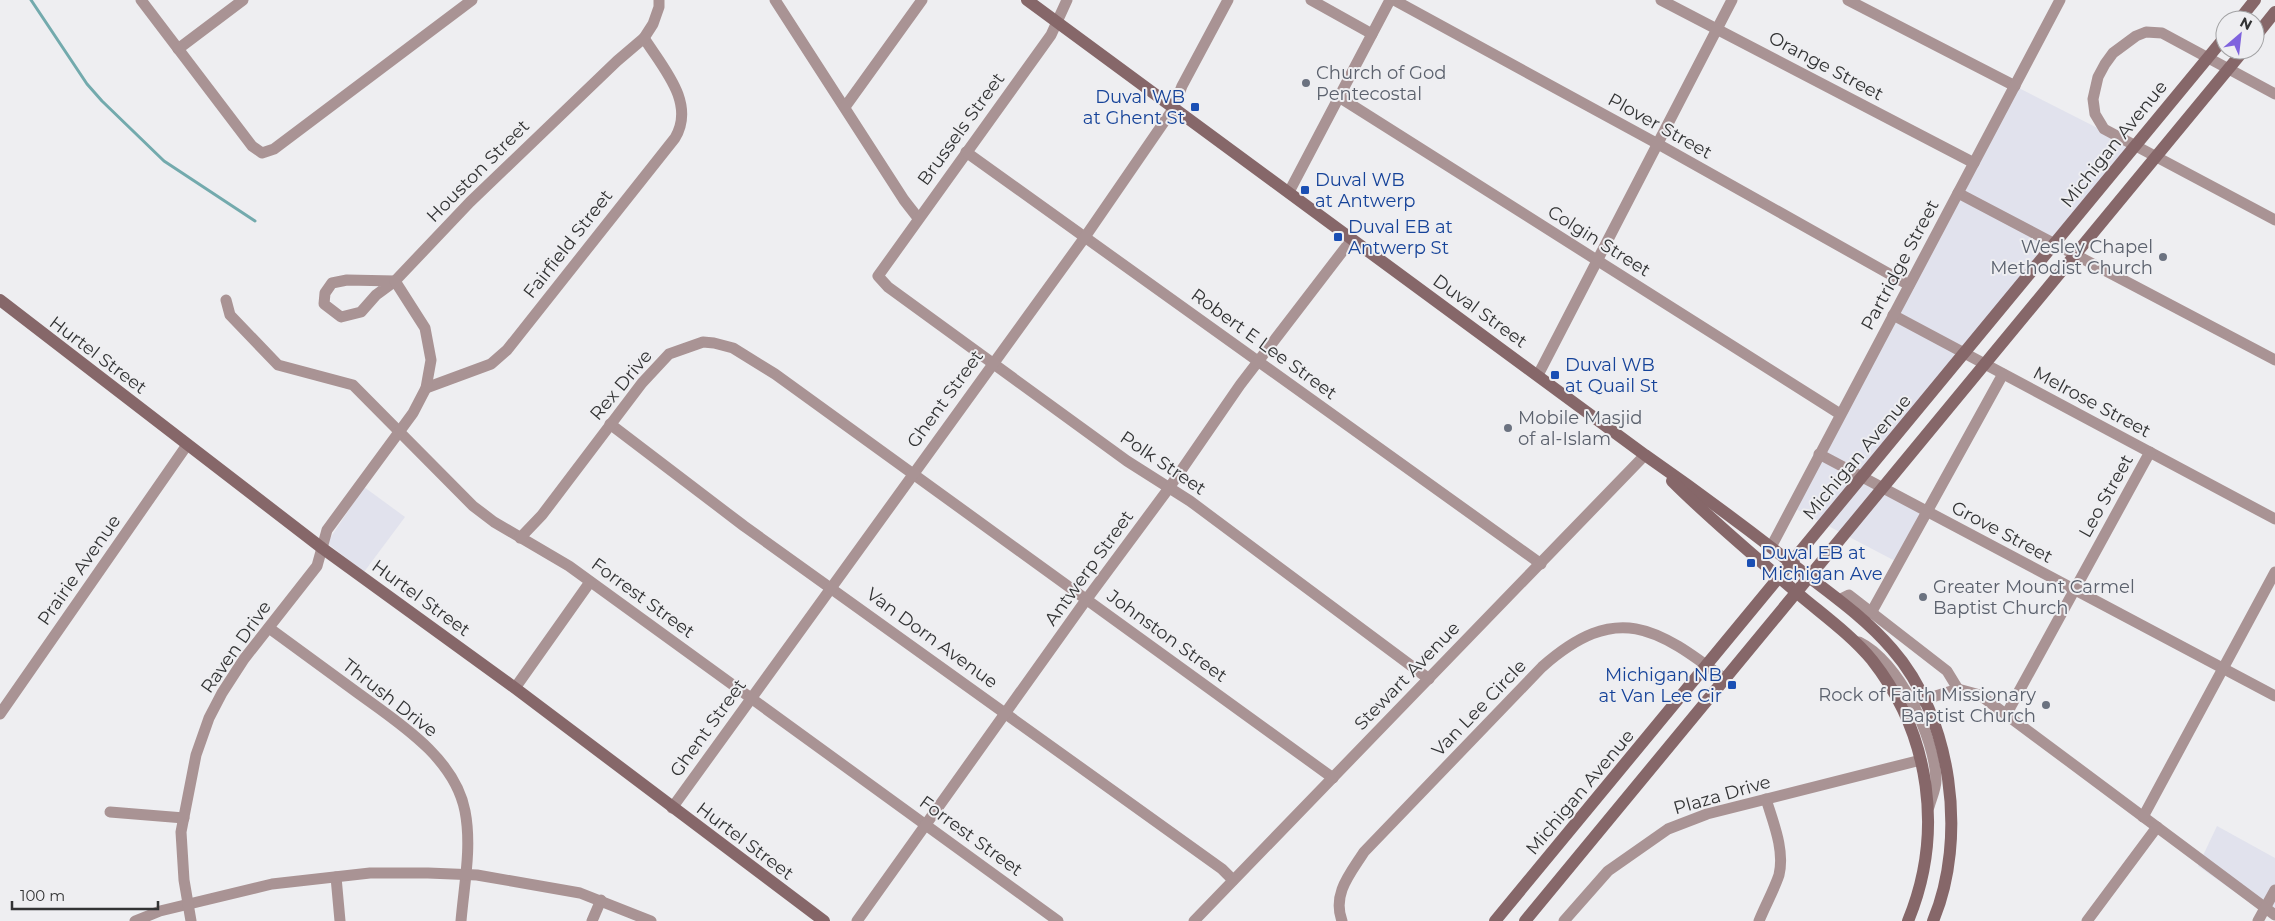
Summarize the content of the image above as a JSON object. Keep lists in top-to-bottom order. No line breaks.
{"streets":{"street":["Orange Street","Plover Street","Brussels Street","Michigan Avenue","Houston Street","Colgin Street","Fairfield Street","Partridge Street","Duval Street","Robert E Lee Street","Hurtel Street","Rex Drive","Ghent Street","Melrose Street","Polk Street","Leo Street","Grove Street","Antwerp Street","Prairie Avenue","Forrest Street","Johnston Street","Van Dorn Avenue","Raven Drive","Stewart Avenue","Thrush Drive","Van Lee Circle","Plaza Drive"]},"crossings":[["Orange Street","Partridge Street"],["Plover Street","Partridge Street"],["Brussels Street","Duval Street"],["Brussels Street","Robert E Lee Street"],["Brussels Street","Polk Street"],["Michigan Avenue","Duval Street"],["Michigan Avenue","Melrose Street"],["Michigan Avenue","Grove Street"],["Michigan Avenue","Van Lee Circle"],["Houston Street","Fairfield Street"],["Colgin Street","Partridge Street"],["Partridge Street","Duval Street"],["Partridge Street","Melrose Street"],["Partridge Street","Grove Street"],["Duval Street","Ghent Street"],["Duval Street","Antwerp Street"],["Duval Street","Stewart Avenue"],["Duval Street","Plaza Drive"],["Robert E Lee Street","Ghent Street"],["Robert E Lee Street","Antwerp Street"],["Robert E Lee Street","Stewart Avenue"],["Hurtel Street","Ghent Street"],["Hurtel Street","Prairie Avenue"],["Hurtel Street","Raven Drive"],["Rex Drive","Forrest Street"],["Rex Drive","Johnston Street"],["Rex Drive","Van Dorn Avenue"],["Ghent Street","Polk Street"],["Ghent Street","Forrest Street"],["Ghent Street","Johnston Street"],["Ghent Street","Van Dorn Avenue"],["Melrose Street","Leo Street"],["Polk Street","Antwerp Street"],["Polk Street","Stewart Avenue"],["Leo Street","Grove Street"],["Antwerp Street","Forrest Street"],["Antwerp Street","Johnston Street"],["Antwerp Street","Van Dorn Avenue"],["Johnston Street","Stewart Avenue"],["Van Dorn Avenue","Stewart Avenue"],["Raven Drive","Thrush Drive"]],"places":{"other":["Church of God Pentecostal","Wesley Chapel Methodist Church","Mobile Masjid of al-Islam","Greater Mount Carmel Baptist Church","Rock of Faith Missionary Baptist Church"],"transit":["Duval WB at Ghent St","Duval WB at Antwerp","Duval EB at Antwerp St","Duval WB at Quail St","Duval EB at Michigan Ave","Michigan NB at Van Lee Cir"]},"scale_bar":"100 m","north":"top right"}
